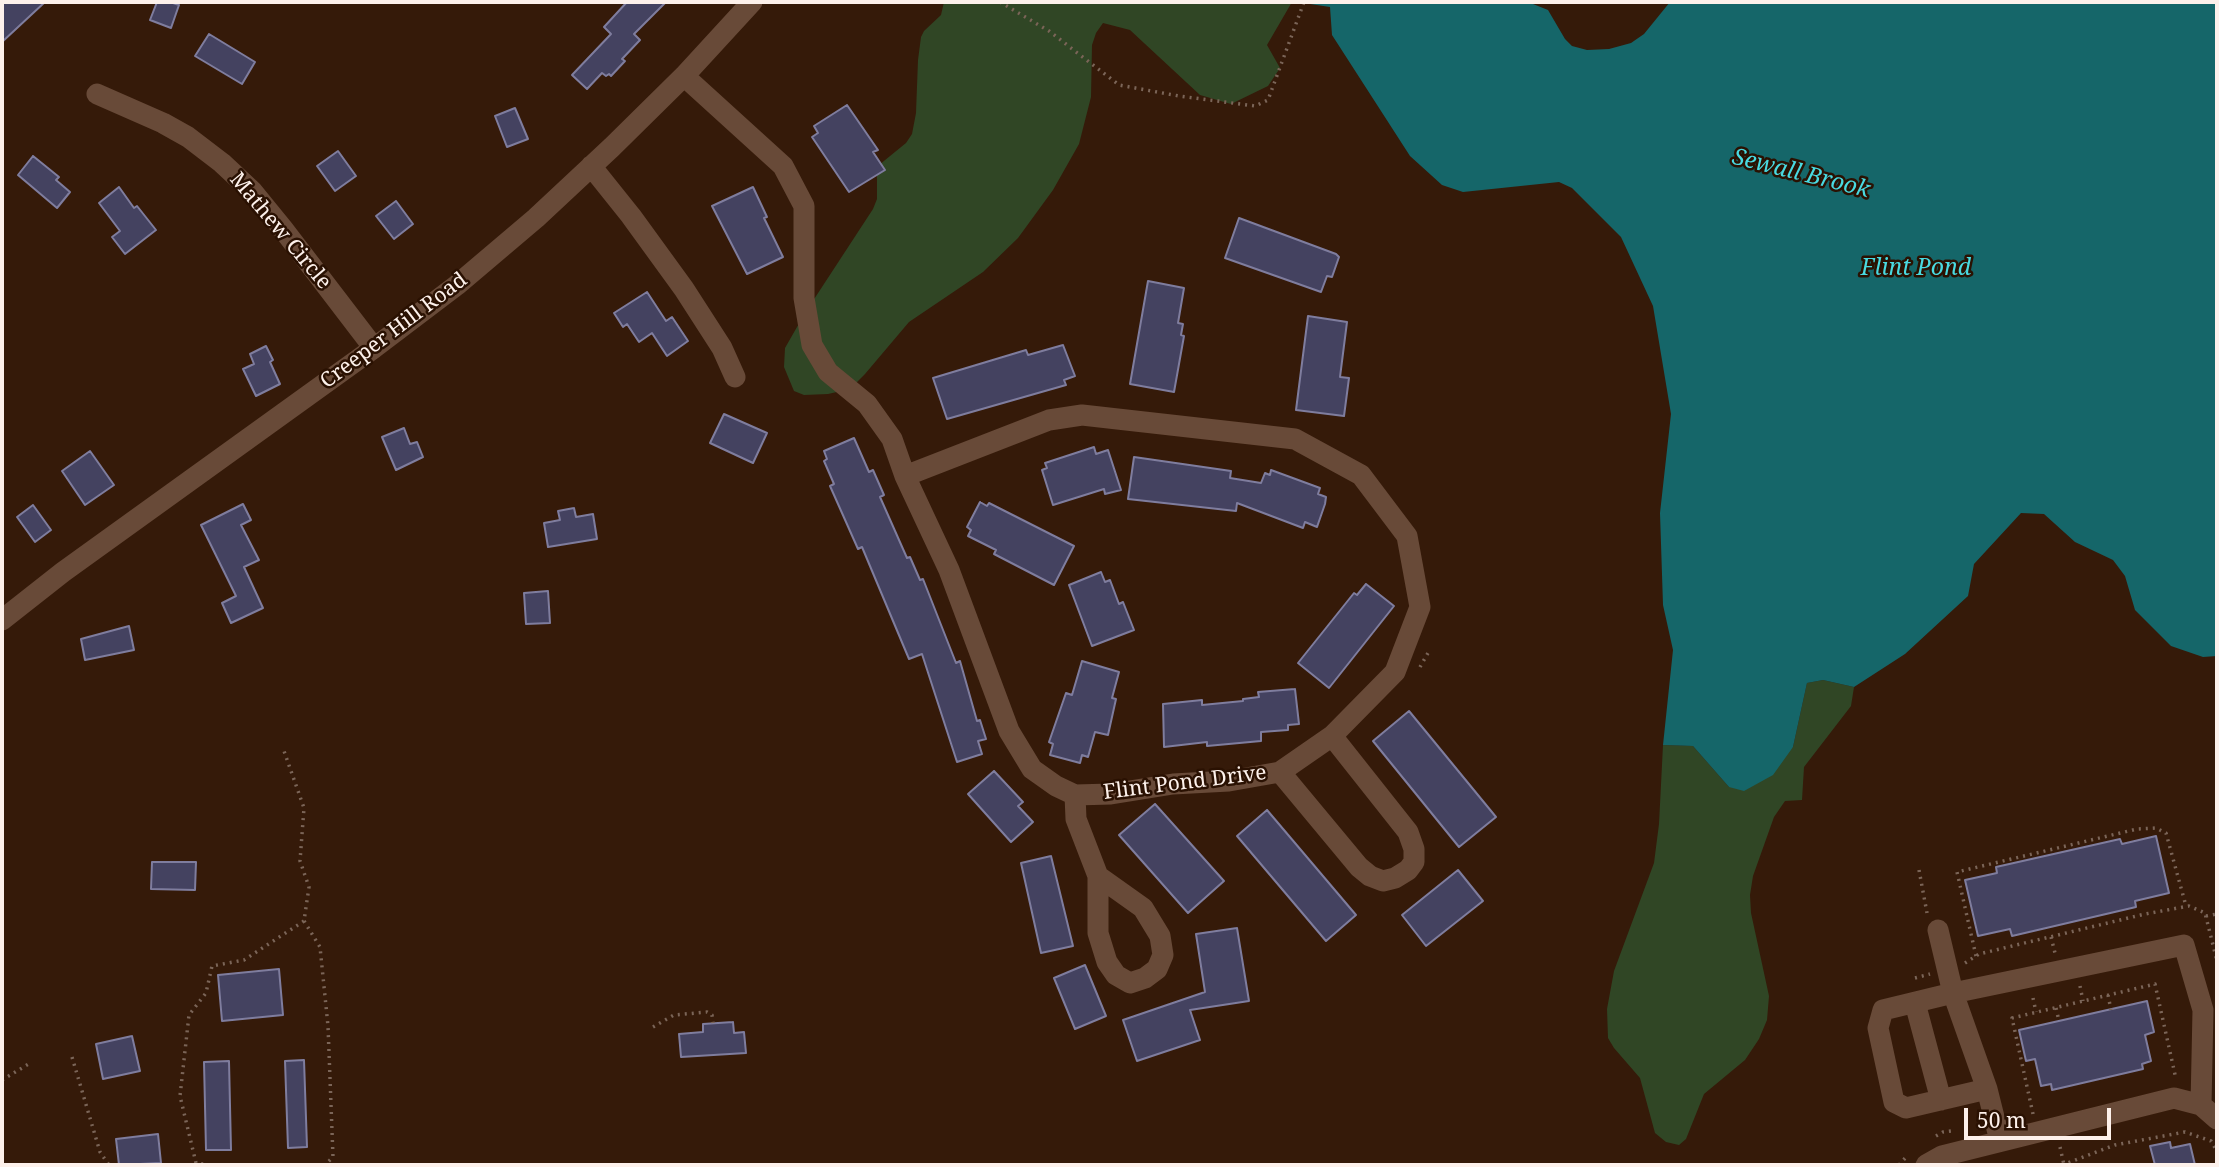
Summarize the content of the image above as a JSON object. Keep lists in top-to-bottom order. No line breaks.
{"streets":{"street":["Mathew Circle","Creeper Hill Road","Flint Pond Drive"]},"crossings":[["Mathew Circle","Creeper Hill Road"],["Creeper Hill Road","Flint Pond Drive"]],"water":["Sewall Brook","Flint Pond"],"scale_bar":"50 m"}
